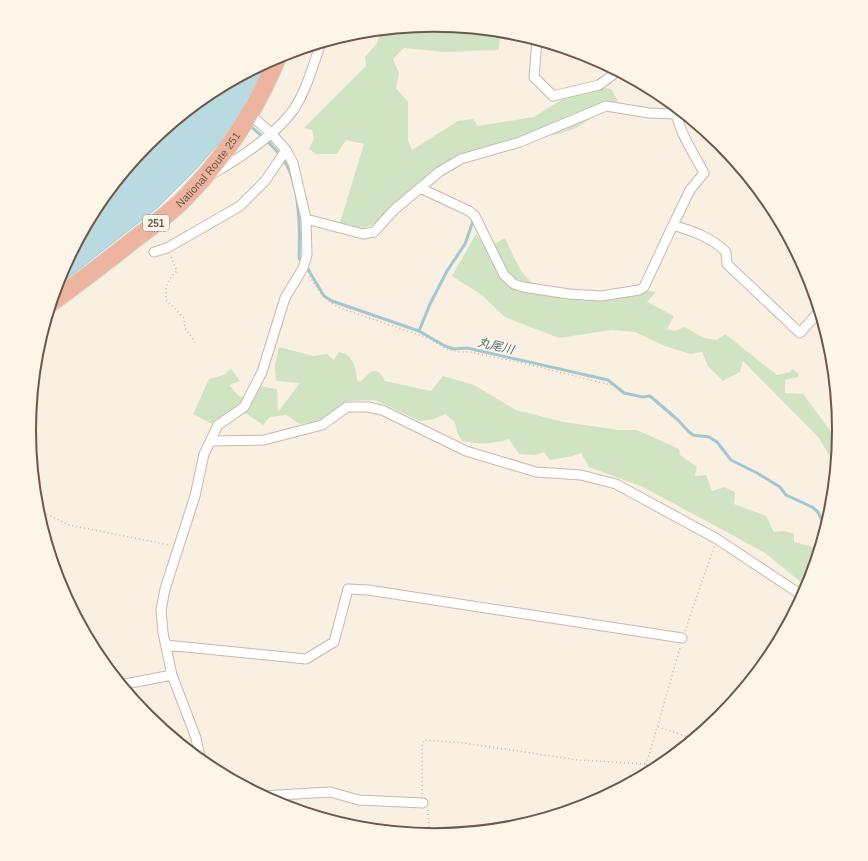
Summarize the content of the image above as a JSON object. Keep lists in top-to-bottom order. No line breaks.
{"streets":{"highway":["National Route 251","251"]},"water":["丸尾川"]}
